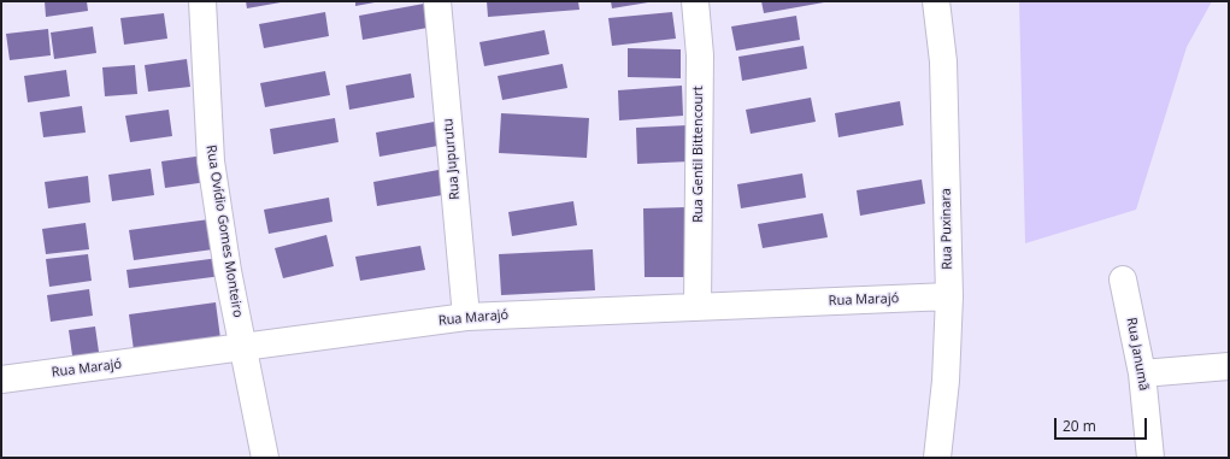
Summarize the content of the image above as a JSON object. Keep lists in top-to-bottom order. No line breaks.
{"streets":{"street":["Rua Gentil Bittencourt","Rua Jupurutu","Rua Puxinara","Rua Ovídio Gomes Monteiro","Rua Marajó","Rua Janumã"]},"crossings":[["Rua Gentil Bittencourt","Rua Marajó"],["Rua Jupurutu","Rua Marajó"],["Rua Puxinara","Rua Marajó"],["Rua Ovídio Gomes Monteiro","Rua Marajó"]],"scale_bar":"20 m"}
